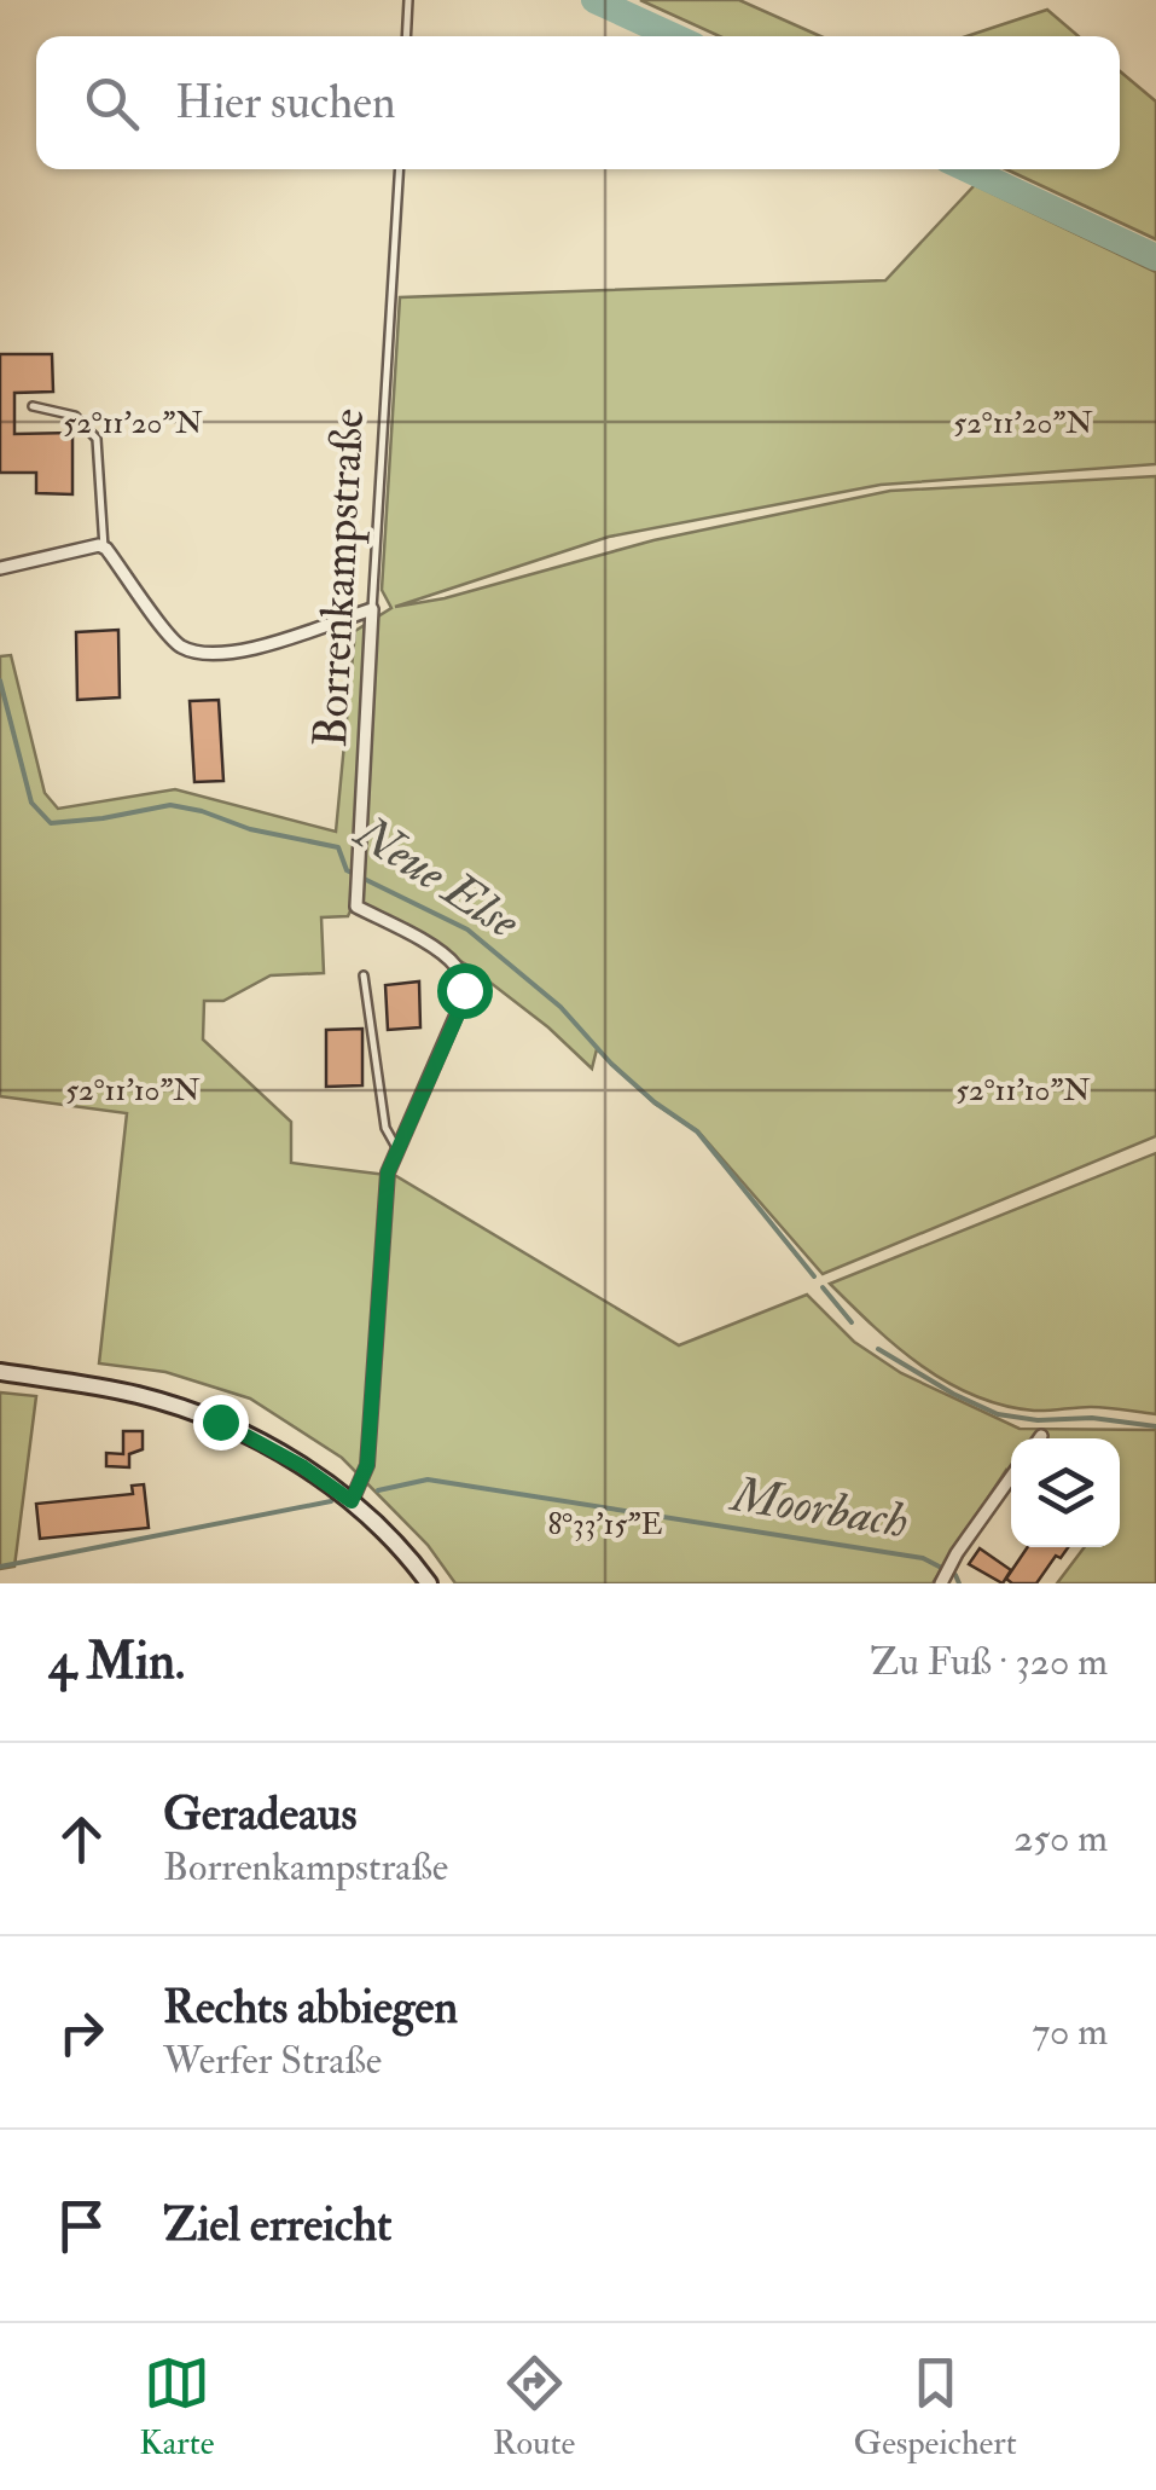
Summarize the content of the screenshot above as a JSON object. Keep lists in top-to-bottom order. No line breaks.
{"streets":{"street":["Borrenkampstraße"]},"water":["Neue Else","Moorbach"],"page":{"search":"Hier suchen","heading":["4 Min.","Zu Fuß · 320 m"],"list":[["Geradeaus","Borrenkampstraße","250 m"],["Rechts abbiegen","Werfer Straße","70 m"],"Ziel erreicht"],"nav":["Karte","Route","Gespeichert"]},"coordinates":["52°11'20\"N","52°11'10\"N","8°33'15\"E"]}
